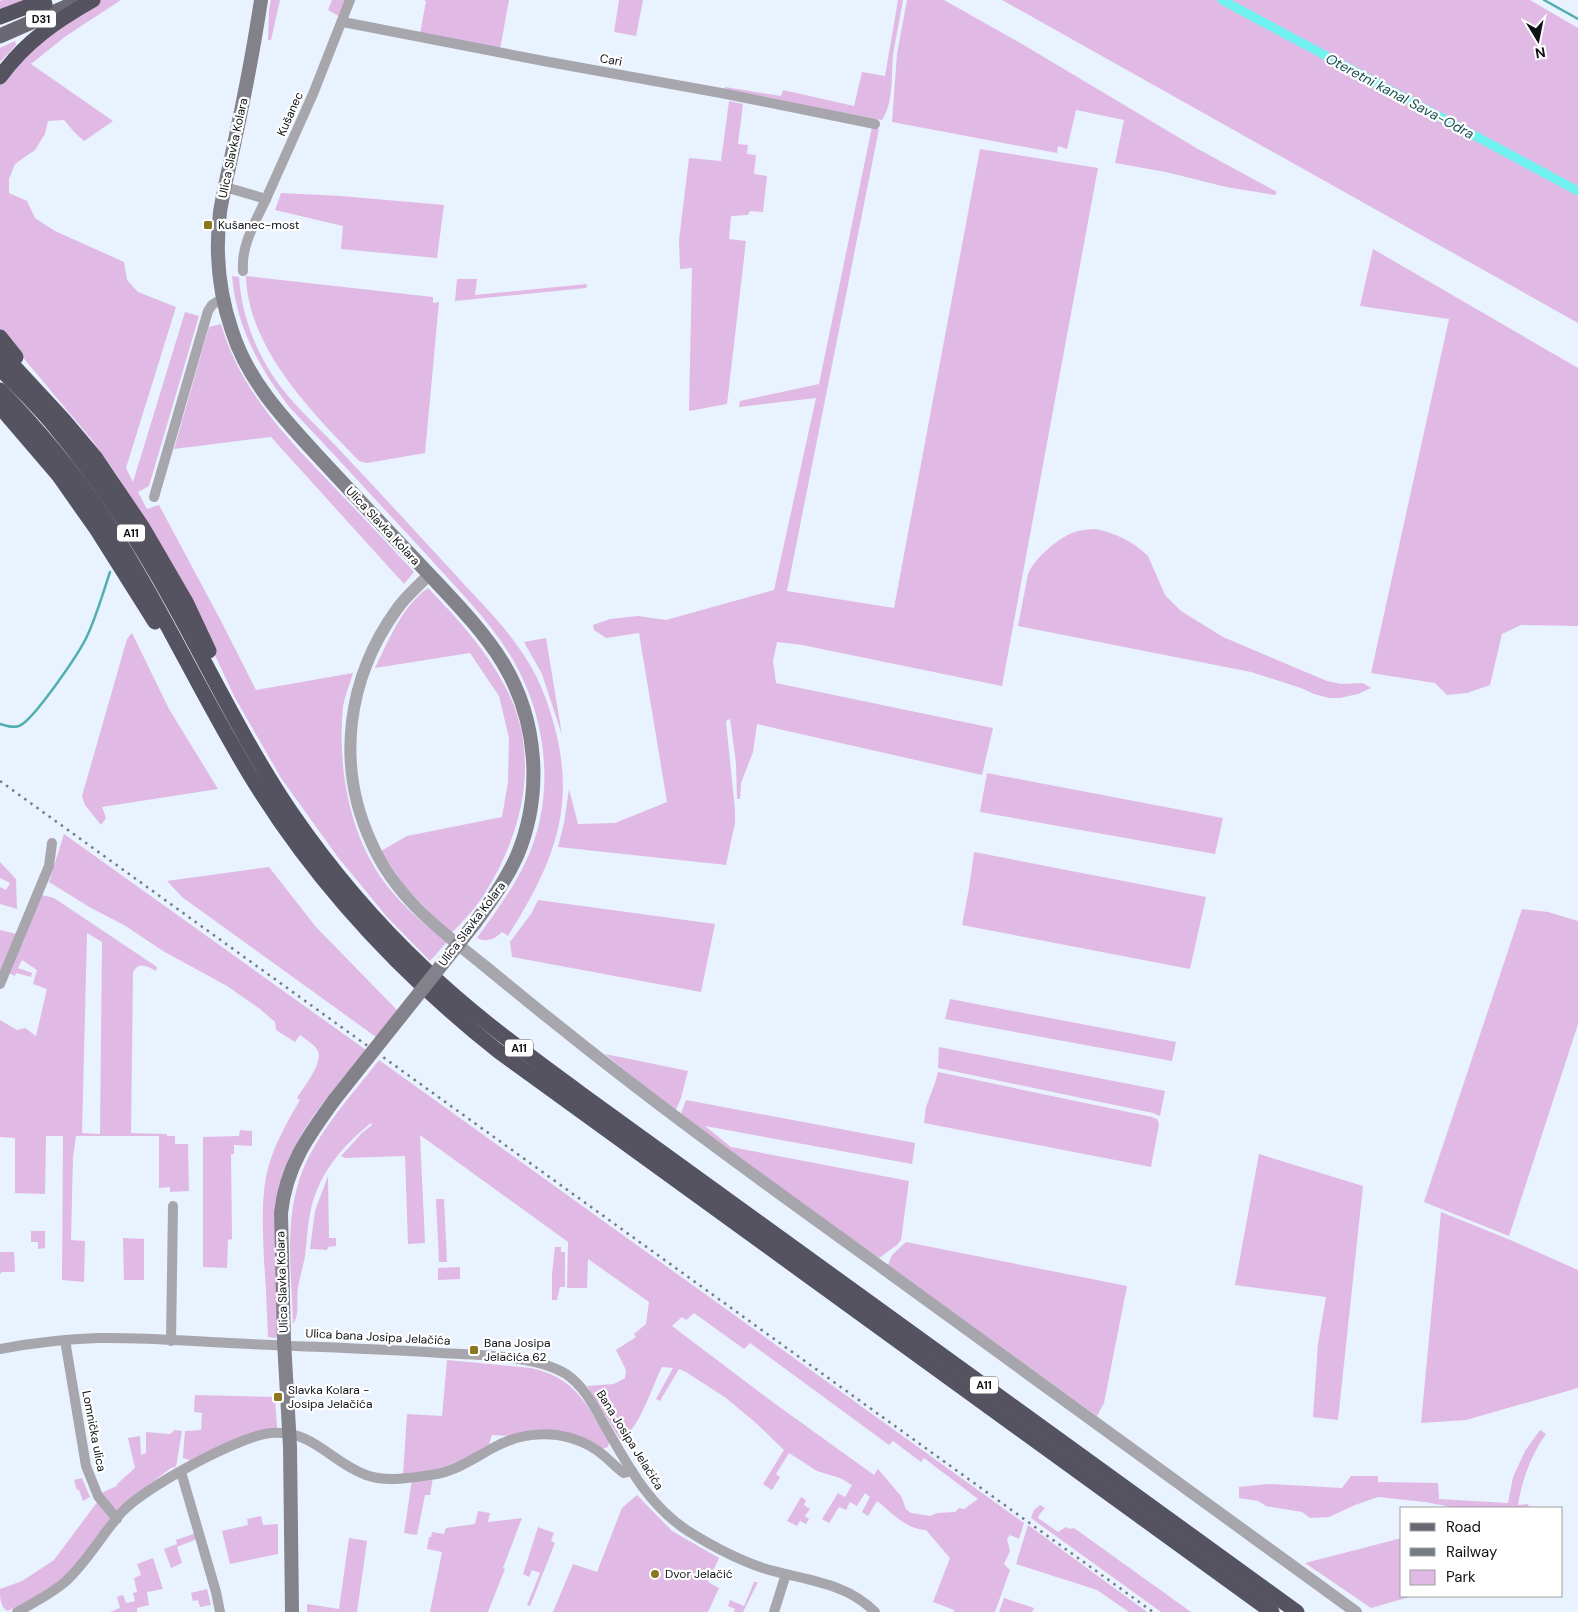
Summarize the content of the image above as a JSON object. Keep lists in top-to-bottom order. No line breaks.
{"streets":{"highway":["A11"],"main road":["D31","Ulica Slavka Kolara"],"street":["Cari","Kušanec","Ulica bana Josipa Jelačića","Lomnička ulica","Bana Josipa Jelačića"]},"crossings":[["Cari","Kušanec"],["Ulica Slavka Kolara","Ulica bana Josipa Jelačića"],["Ulica bana Josipa Jelačića","Lomnička ulica"],["Ulica bana Josipa Jelačića","Bana Josipa Jelačića"]],"water":["Oteretni kanal Sava-Odra"],"places":{"transit":["Kušanec-most","Bana Josipa Jelačića 62","Slavka Kolara - Josipa Jelačića"],"other":["Dvor Jelačić"]},"legend":["Road","Railway","Park"],"north":"bottom"}
